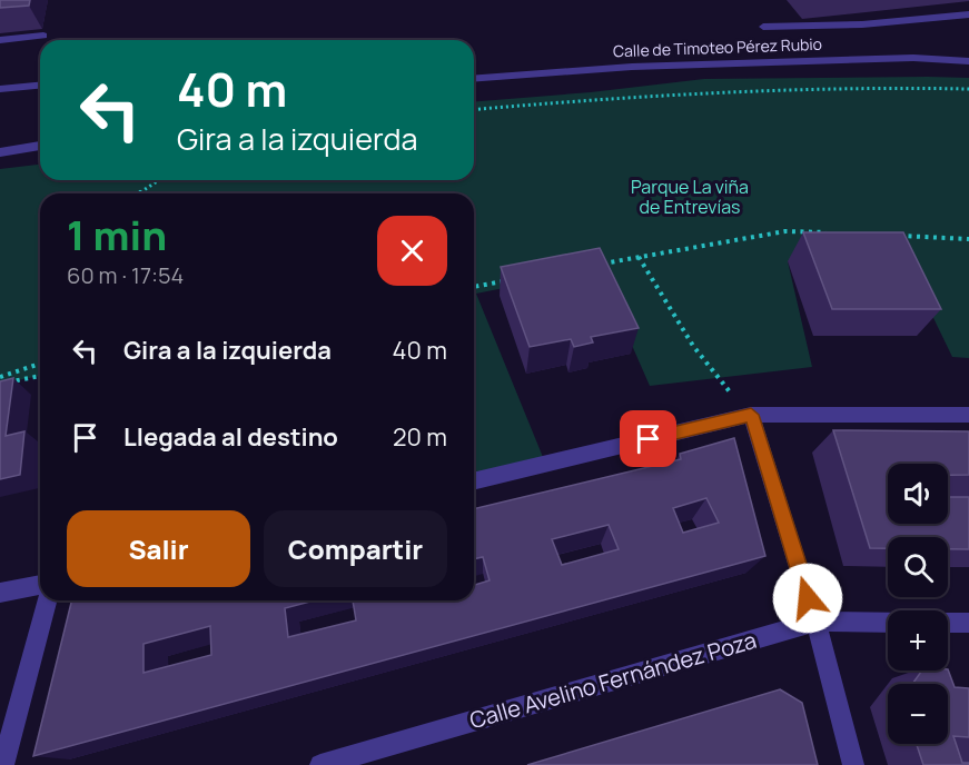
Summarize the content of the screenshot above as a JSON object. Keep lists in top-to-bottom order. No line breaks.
{"streets":{"street":["Calle de Timoteo Pérez Rubio","Calle Avelino Fernández Poza"]},"parks":["Parque La viña de Entrevías"],"page":{"turn":["40 m","Gira a la izquierda"],"heading":["1 min","60 m · 17:54"],"list":[{"name":"Gira a la izquierda","value":"40 m"},{"name":"Llegada al destino","value":"20 m"}],"map_buttons":["+","−"],"buttons":["Salir","Compartir"]}}
